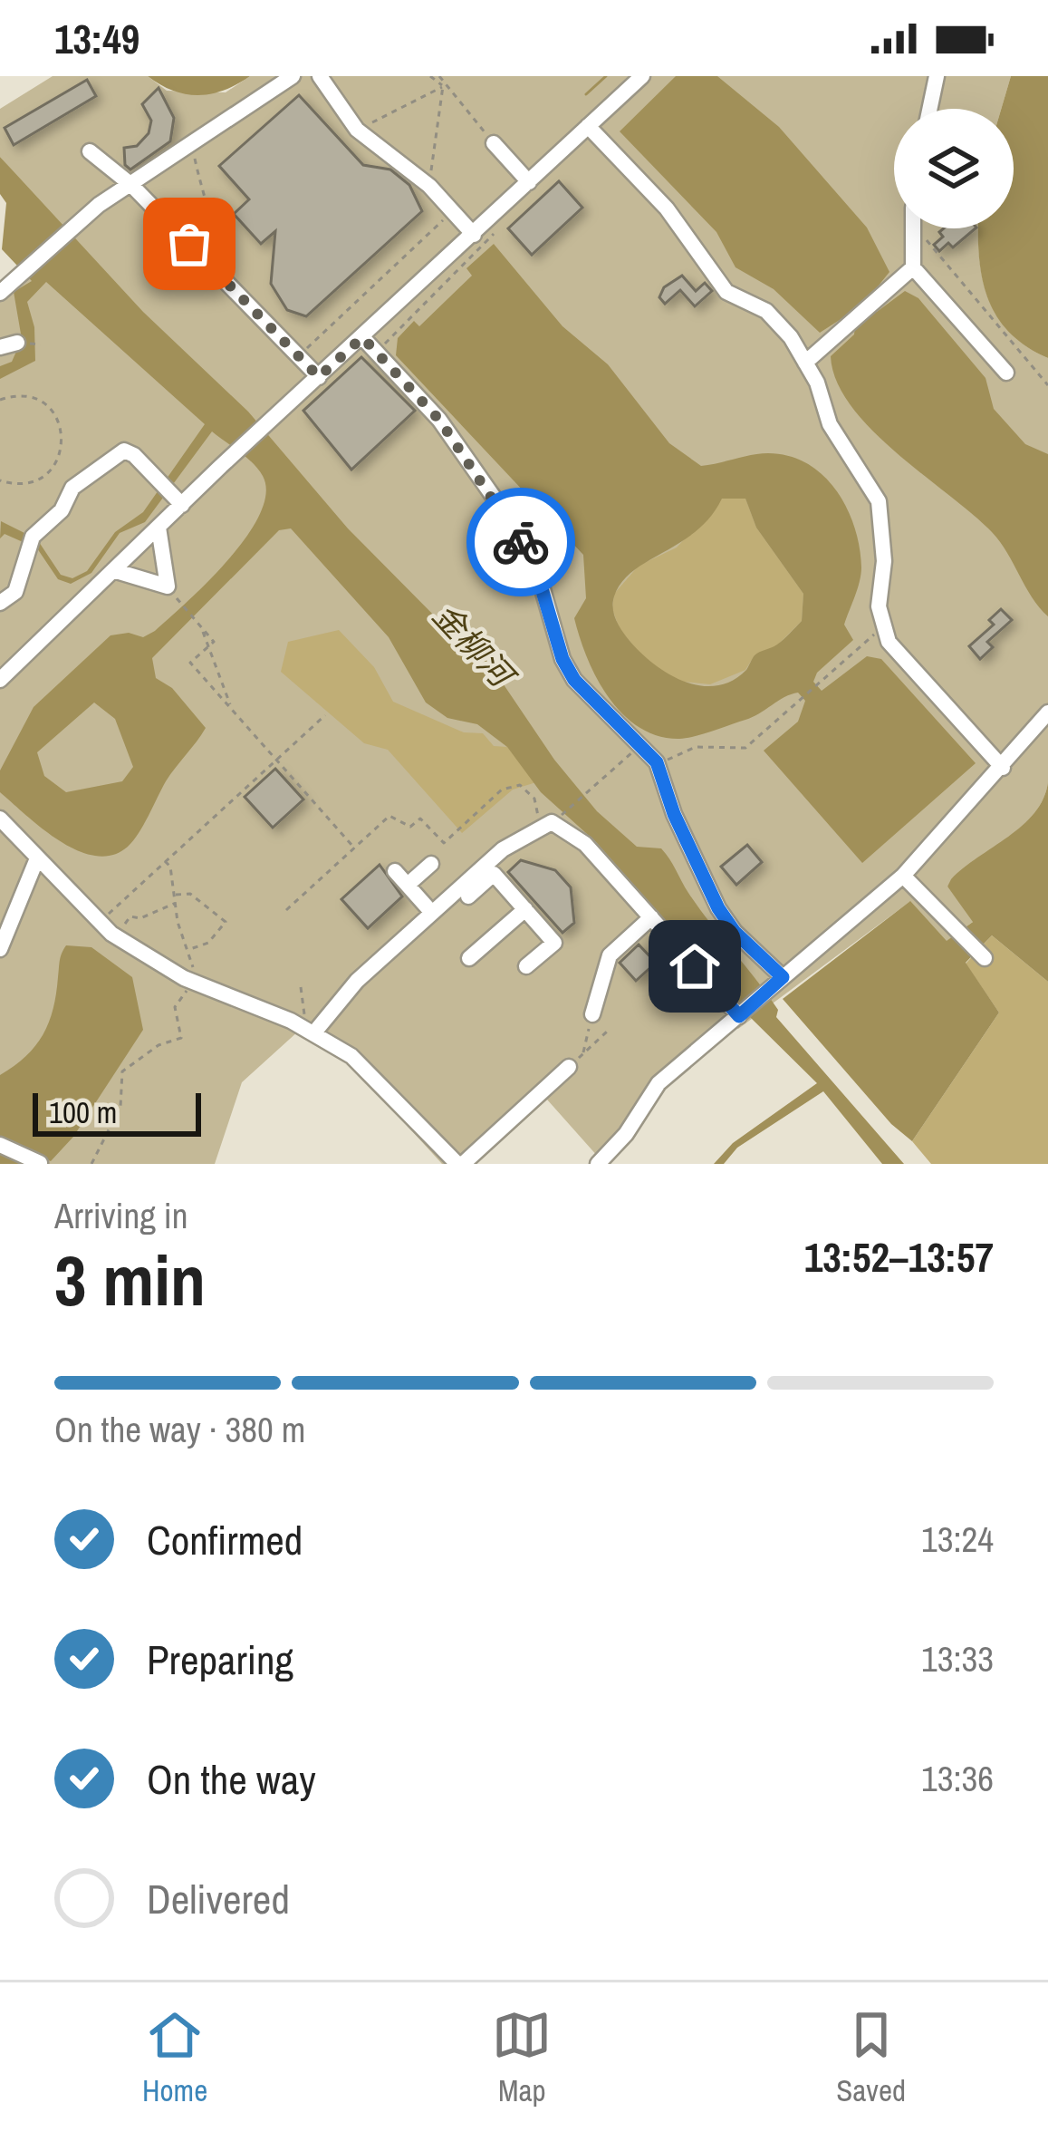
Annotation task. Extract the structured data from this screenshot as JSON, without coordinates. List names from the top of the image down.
{
  "water": ["金柳河"],
  "scale_bar": "100 m",
  "page": {
    "status": "13:49",
    "scale": "100 m",
    "heading": ["3 min", "Arriving in", "13:52–13:57"],
    "bar": "On the way · 380 m",
    "list": [
      ["Confirmed", "13:24"],
      ["Preparing", "13:33"],
      ["On the way", "13:36"],
      "Delivered"
    ],
    "tabs": ["Home", "Map", "Saved"]
  }
}
